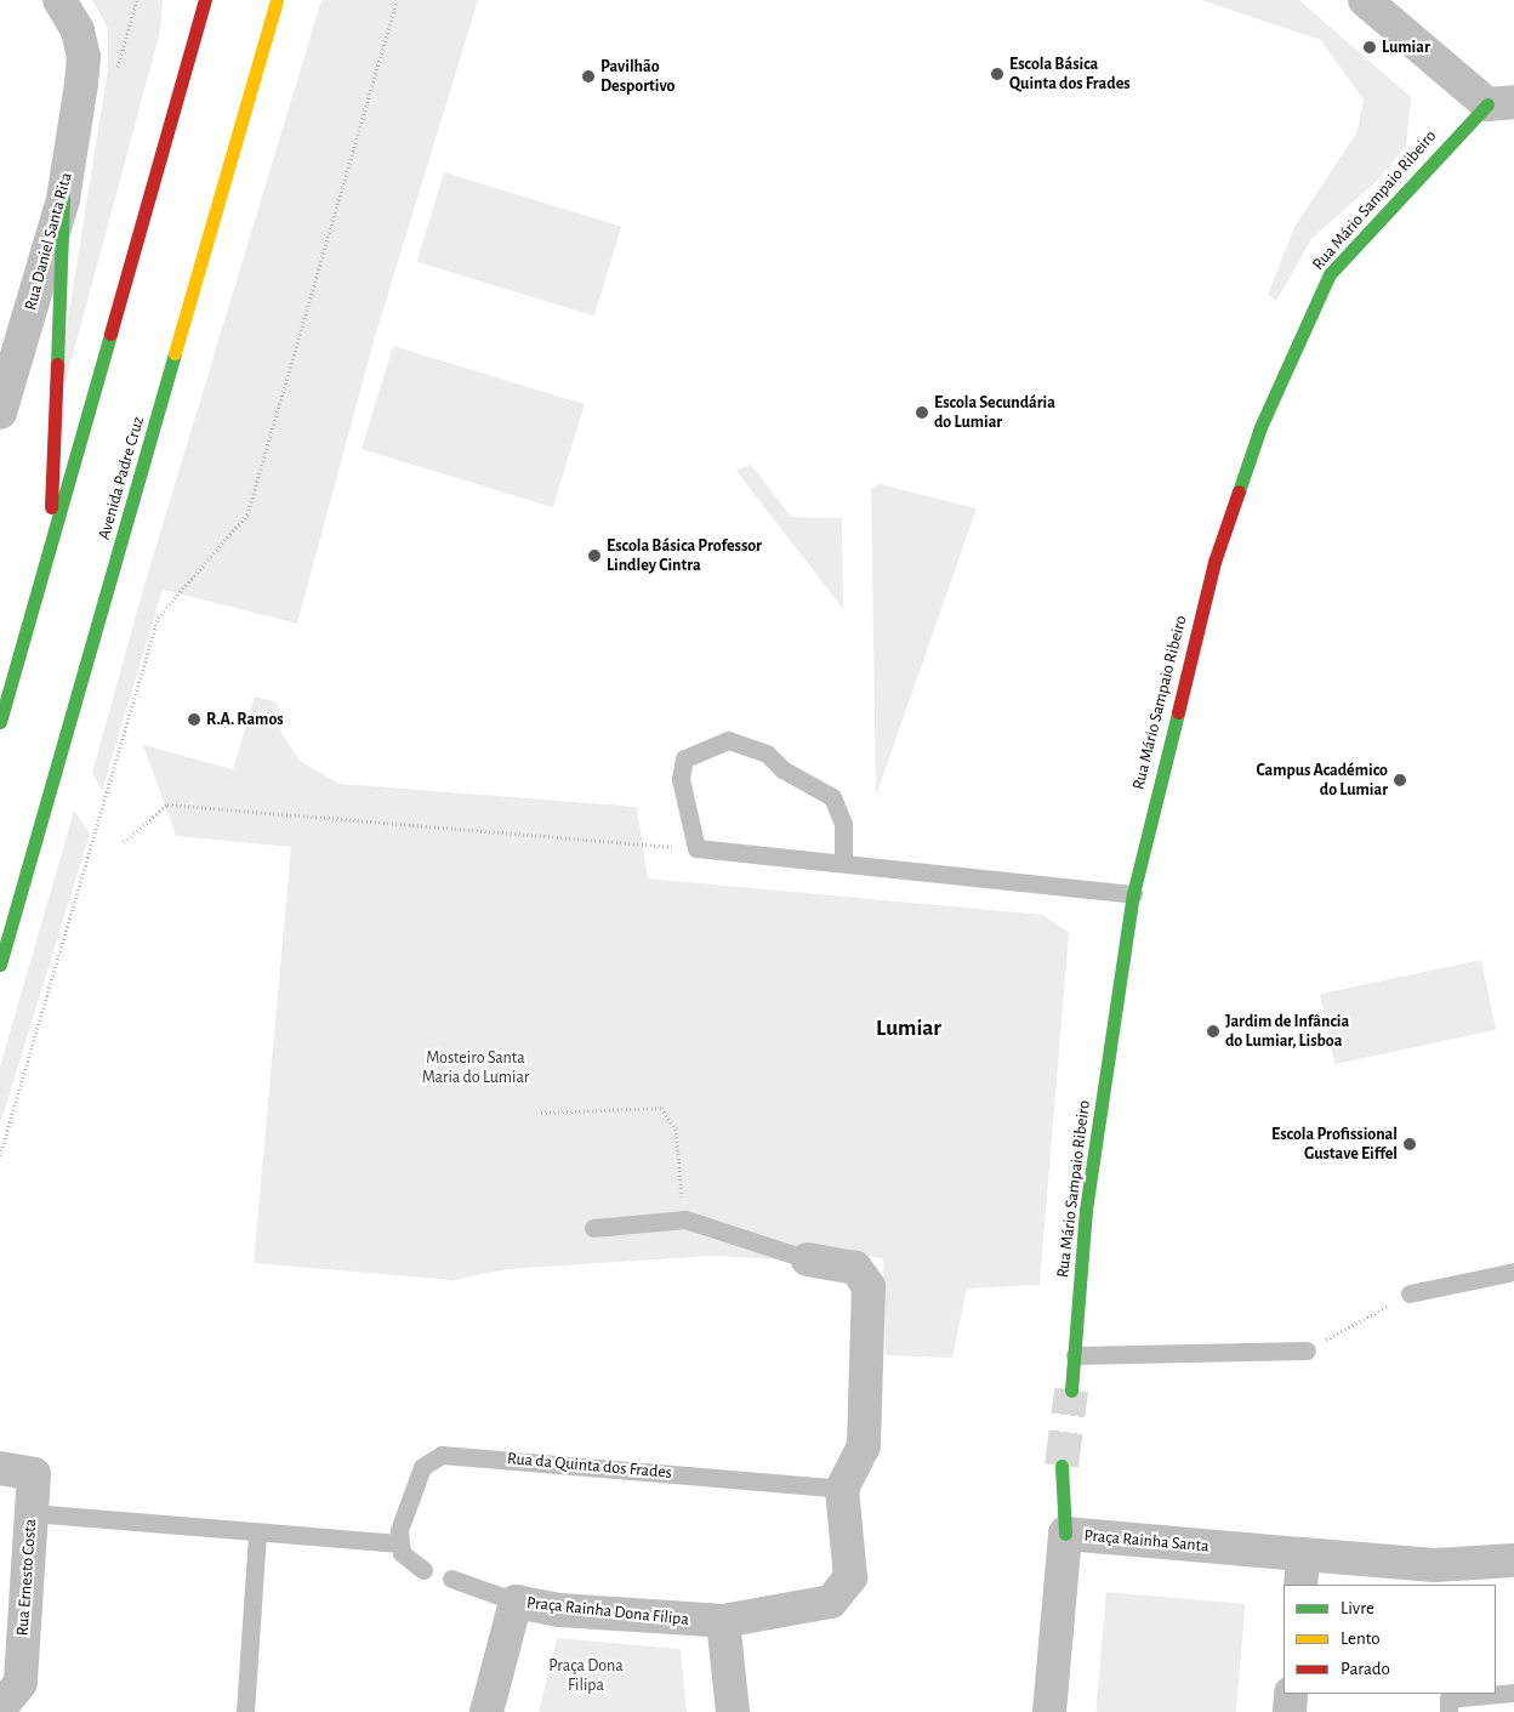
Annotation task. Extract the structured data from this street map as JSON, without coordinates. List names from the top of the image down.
{
  "streets": {
    "main road": ["Rua Mário Sampaio Ribeiro", "Avenida Padre Cruz"],
    "street": [
      "Rua Daniel Santa Rita",
      "Praça Rainha Santa",
      "Rua Ernesto Costa",
      "Praça Rainha Dona Filipa"
    ],
    "lane": ["Rua da Quinta dos Frades"]
  },
  "districts": ["Lumiar"],
  "parks": ["Mosteiro Santa Maria do Lumiar", "Praça Dona Filipa"],
  "places": [
    "Lumiar",
    "Escola Básica Quinta dos Frades",
    "Pavilhão Desportivo",
    "Escola Secundária do Lumiar",
    "Escola Básica Professor Lindley Cintra",
    "R.A. Ramos",
    "Campus Académico do Lumiar",
    "Jardim de Infância do Lumiar, Lisboa",
    "Escola Profissional Gustave Eiffel"
  ],
  "legend": ["Livre", "Lento", "Parado"]
}
